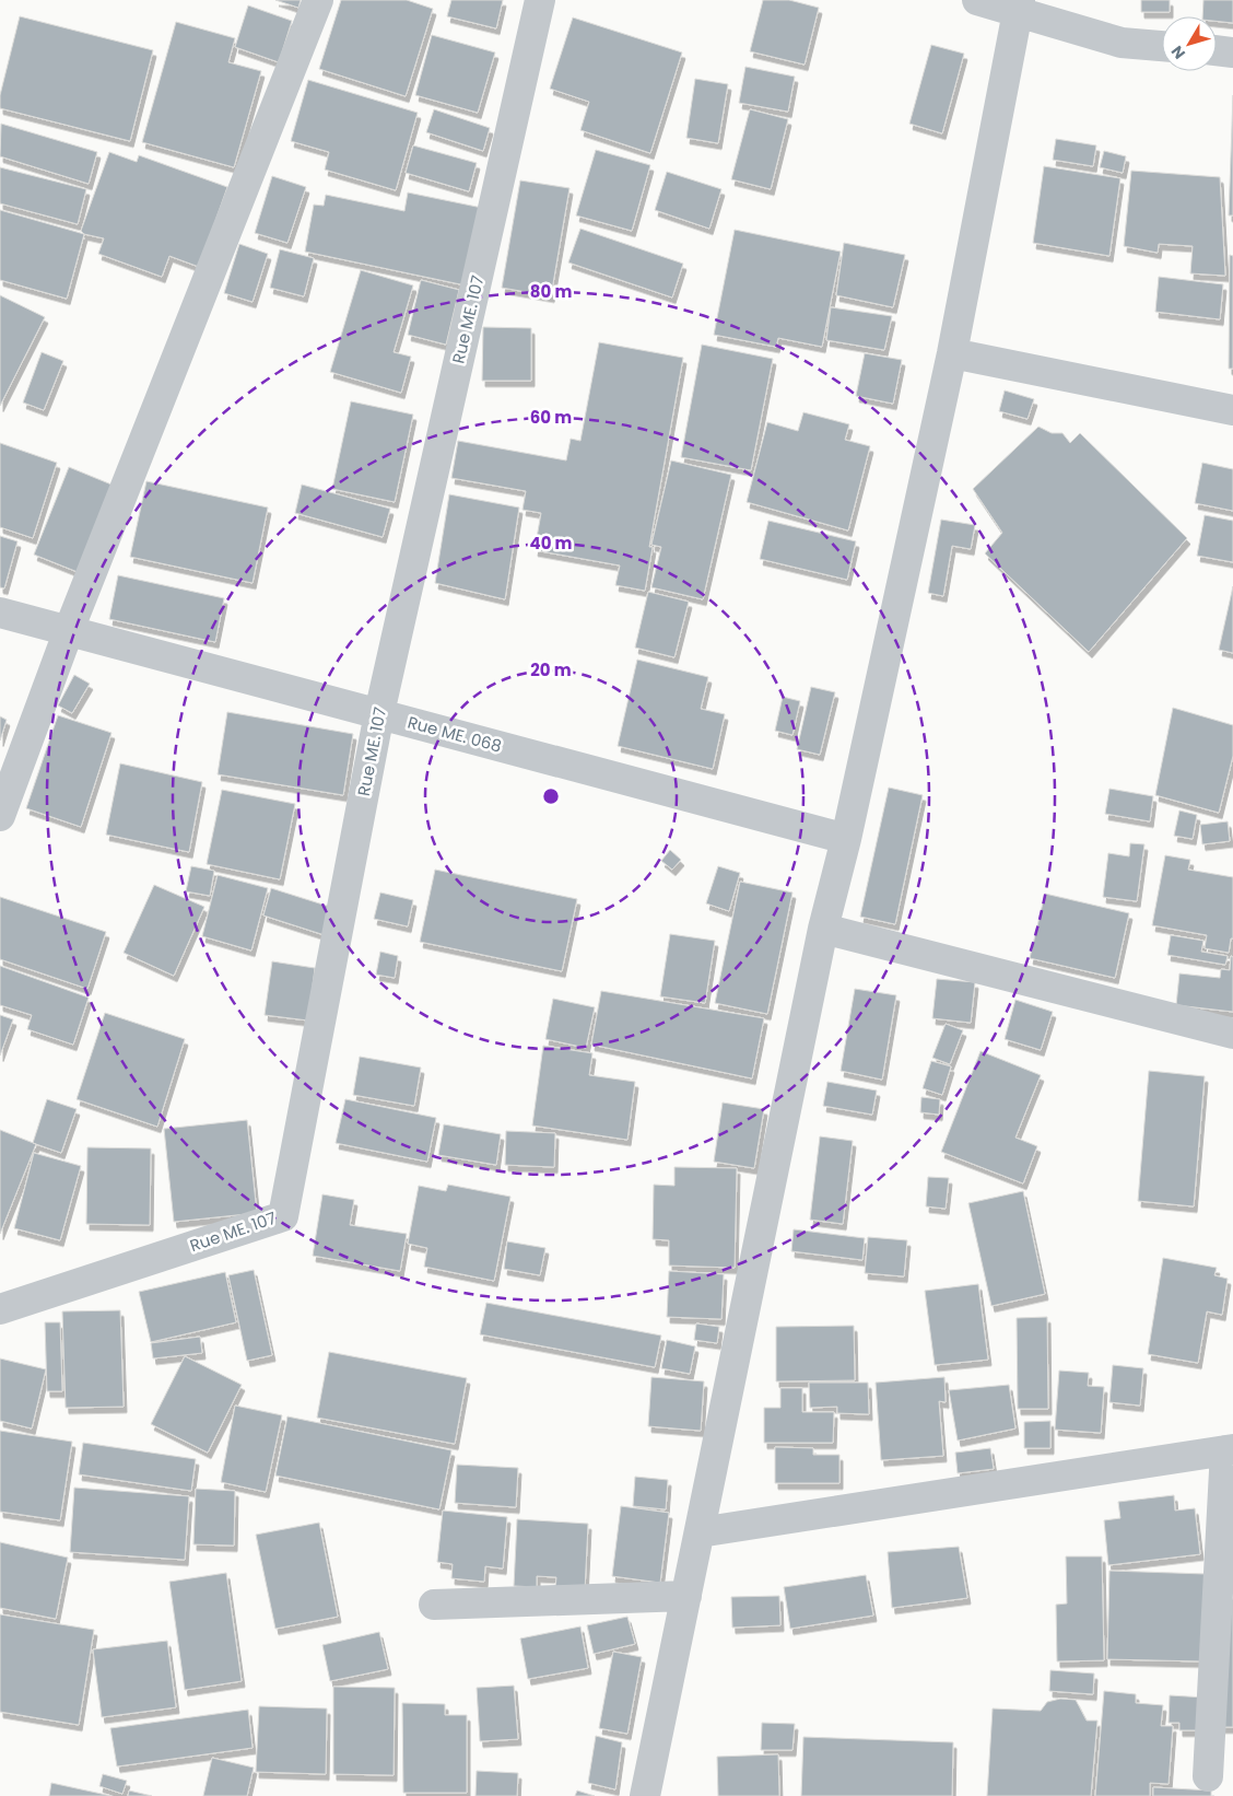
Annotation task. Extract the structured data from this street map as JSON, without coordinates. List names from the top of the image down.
{
  "streets": {
    "street": ["Rue ME. 107", "Rue ME. 068"]
  },
  "crossings": [
    ["Rue ME. 107", "Rue ME. 068"]
  ],
  "north": "bottom left",
  "rings": [
    "80 m",
    "60 m",
    "40 m",
    "20 m"
  ]
}
